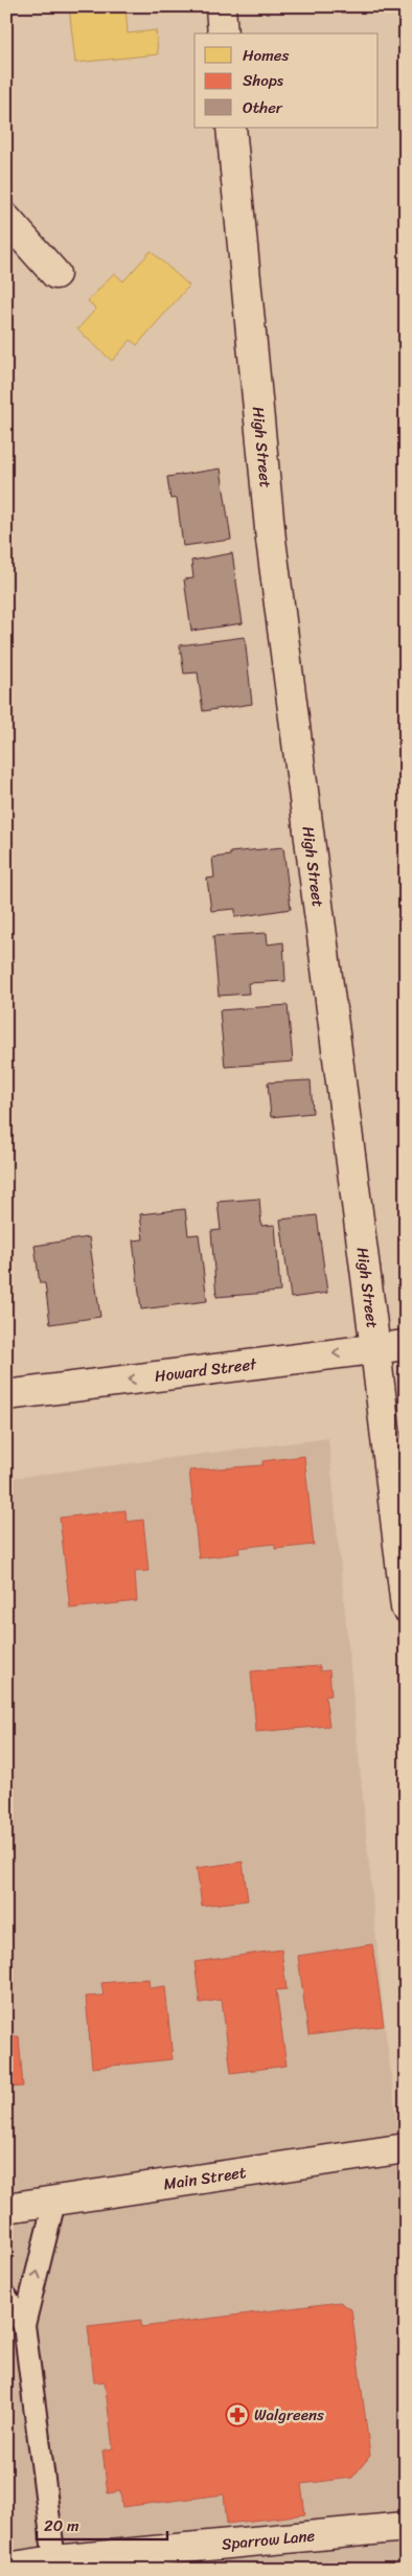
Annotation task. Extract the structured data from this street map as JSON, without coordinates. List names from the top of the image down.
{
  "streets": {
    "street": [
      "High Street",
      "Howard Street",
      "Main Street",
      "Sparrow Lane"
    ]
  },
  "crossings": [
    ["High Street", "Howard Street"]
  ],
  "one_way": ["Howard Street"],
  "places": {
    "pharmacy": ["Walgreens"]
  },
  "legend": ["Homes", "Shops", "Other"],
  "scale_bar": "20 m"
}
